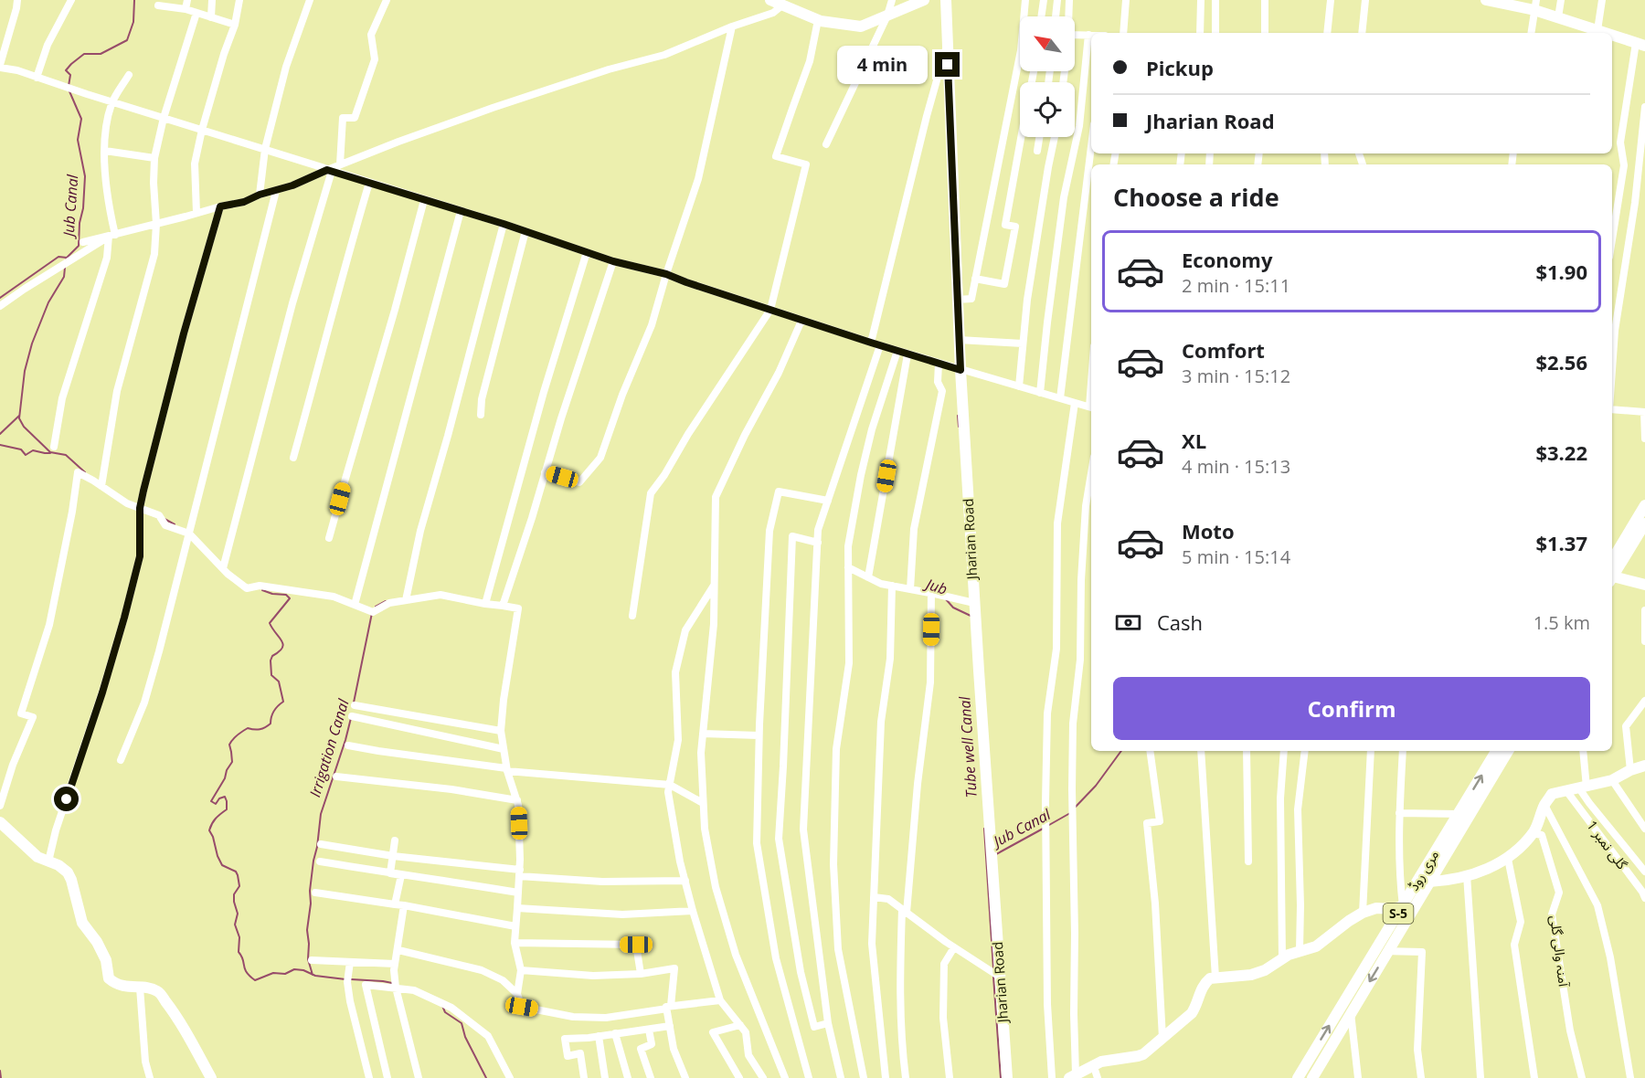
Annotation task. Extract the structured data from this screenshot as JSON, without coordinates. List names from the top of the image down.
{
  "streets": {
    "main road": ["Jharian Road", "مری روڈ", "S-5"],
    "street": ["گلی نمبر 1", "آمنہ والی گلی"]
  },
  "water": [
    "Jub Canal",
    "Jub",
    "Tube well Canal",
    "Irrigation Canal"
  ],
  "north": "top left",
  "page": {
    "banner": ["Pickup", "Jharian Road"],
    "bubble": "4 min",
    "heading": "Choose a ride",
    "list": [
      {
        "name": "Economy",
        "note": "2 min · 15:11",
        "value": "$1.90"
      },
      {
        "name": "Comfort",
        "note": "3 min · 15:12",
        "value": "$2.56"
      },
      {
        "name": "XL",
        "note": "4 min · 15:13",
        "value": "$3.22"
      },
      {
        "name": "Moto",
        "note": "5 min · 15:14",
        "value": "$1.37"
      }
    ],
    "pay": ["Cash", "1.5 km"],
    "buttons": "Confirm"
  }
}
